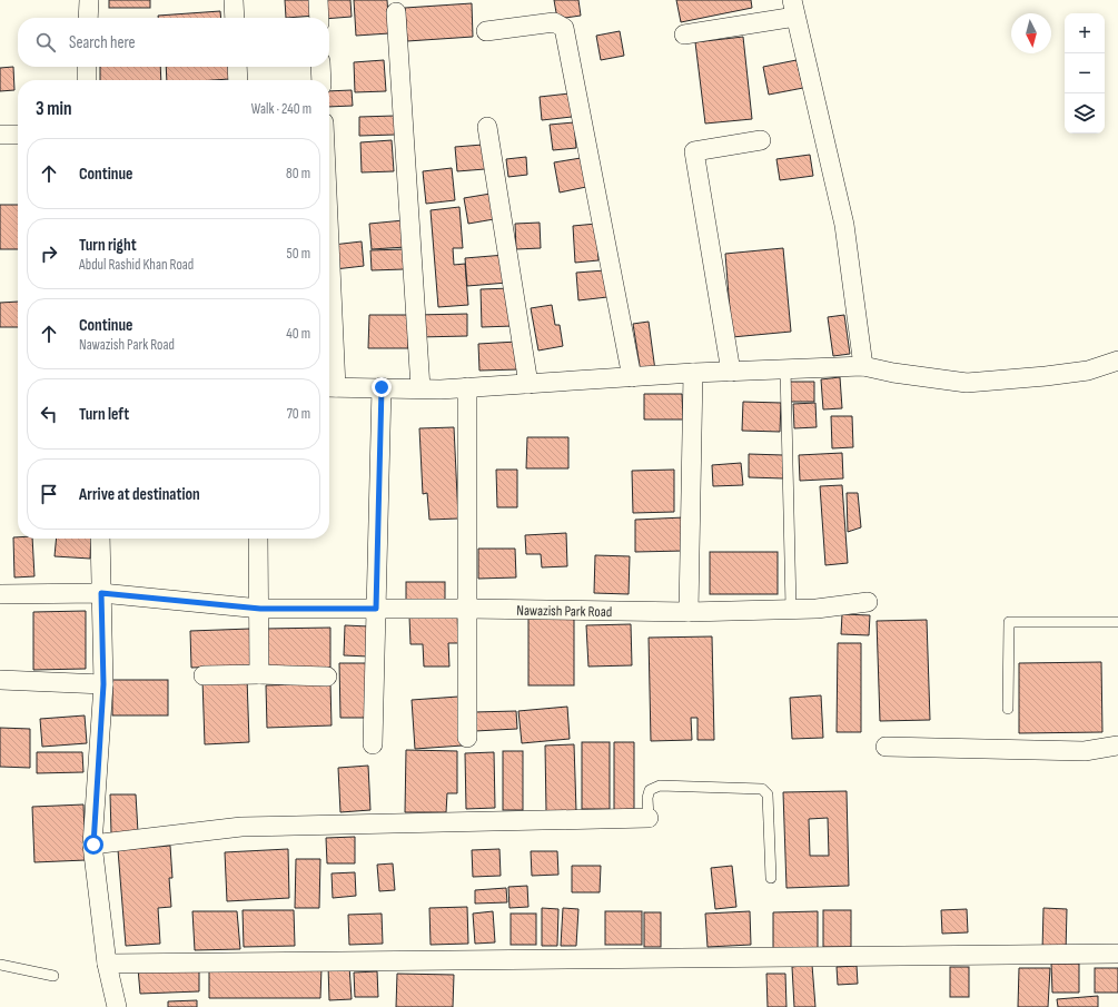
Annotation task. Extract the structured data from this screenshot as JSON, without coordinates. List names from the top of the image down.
{
  "streets": {
    "street": ["Nawazish Park Road"]
  },
  "north": "bottom",
  "page": {
    "map_buttons": ["+", "−"],
    "search": "Search here",
    "heading": ["3 min", "Walk · 240 m"],
    "list": [
      ["Continue", "80 m"],
      ["Turn right", "Abdul Rashid Khan Road", "50 m"],
      ["Continue", "Nawazish Park Road", "40 m"],
      ["Turn left", "70 m"],
      "Arrive at destination"
    ]
  }
}
